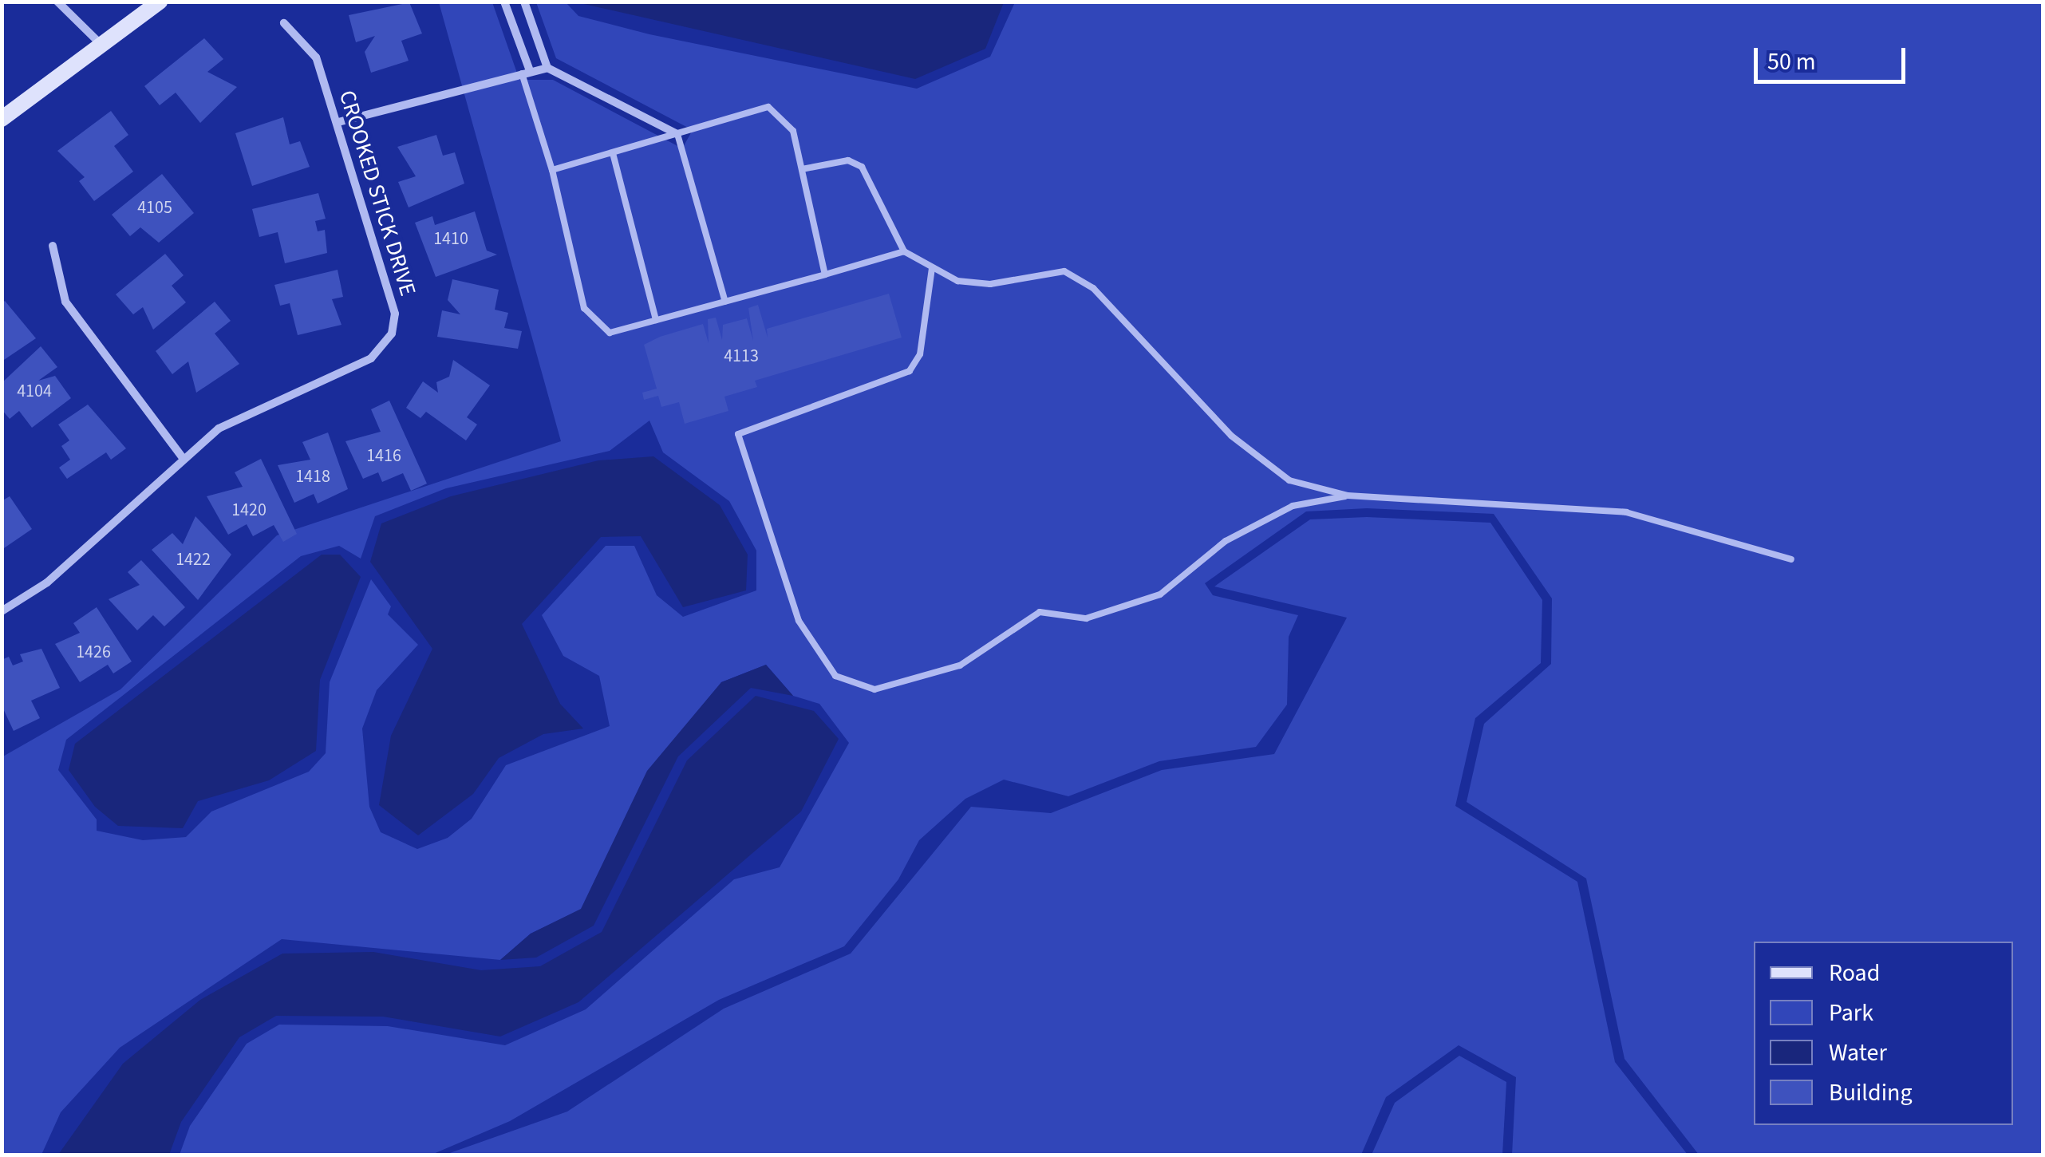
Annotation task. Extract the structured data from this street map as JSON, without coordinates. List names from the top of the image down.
{
  "streets": {
    "street": ["CROOKED STICK DRIVE"]
  },
  "house_numbers": [
    "4105",
    "1410",
    "4113",
    "4104",
    "1416",
    "1418",
    "1420",
    "1422",
    "1426"
  ],
  "legend": [
    "Road",
    "Park",
    "Water",
    "Building"
  ],
  "scale_bar": "50 m"
}
